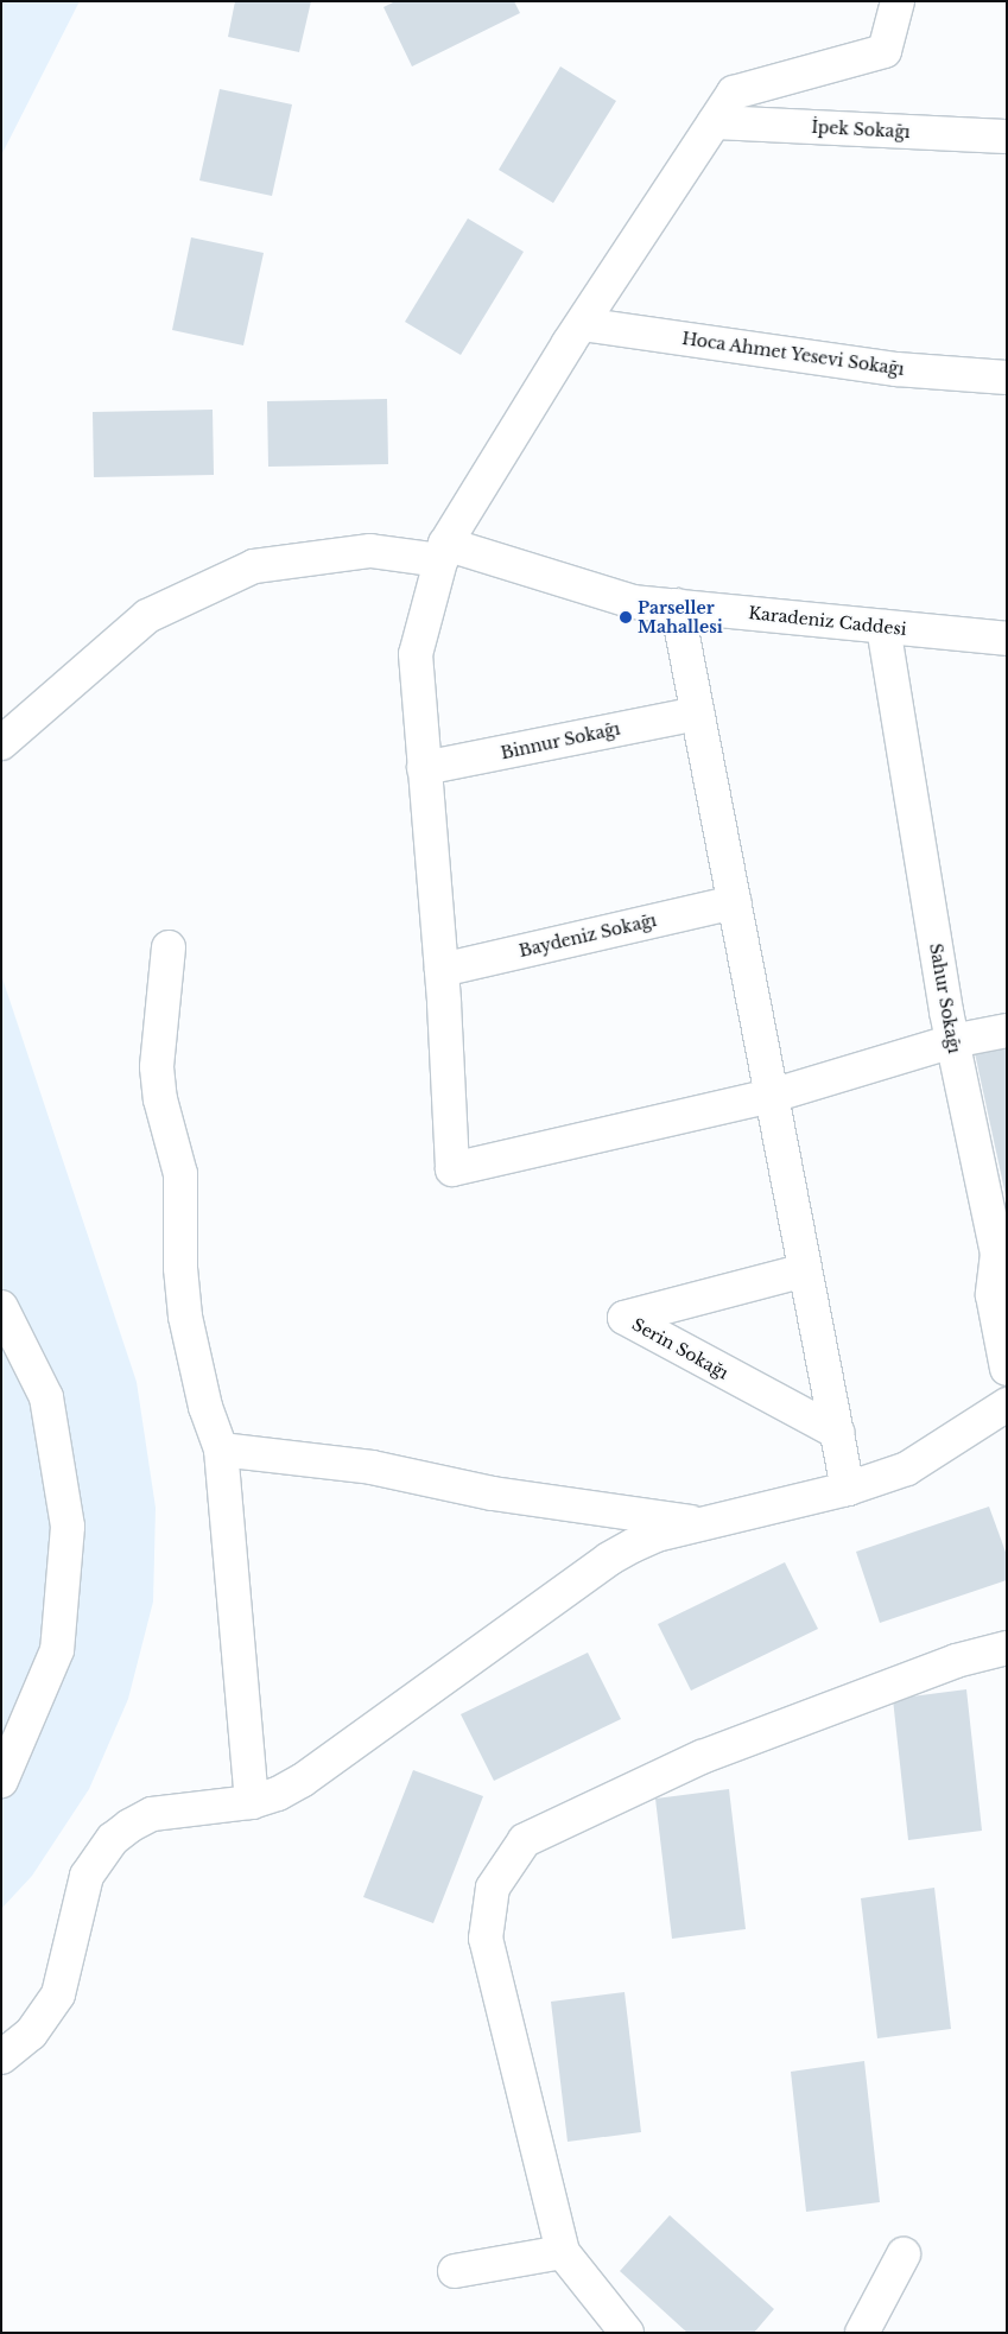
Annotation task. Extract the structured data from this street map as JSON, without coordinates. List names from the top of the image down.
{
  "streets": {
    "street": [
      "İpek Sokağı",
      "Hoca Ahmet Yesevi Sokağı",
      "Karadeniz Caddesi",
      "Binnur Sokağı",
      "Baydeniz Sokağı",
      "Sahur Sokağı",
      "Serin Sokağı"
    ]
  },
  "crossings": [
    ["Karadeniz Caddesi", "Sahur Sokağı"]
  ],
  "places": ["Parseller Mahallesi"]
}
